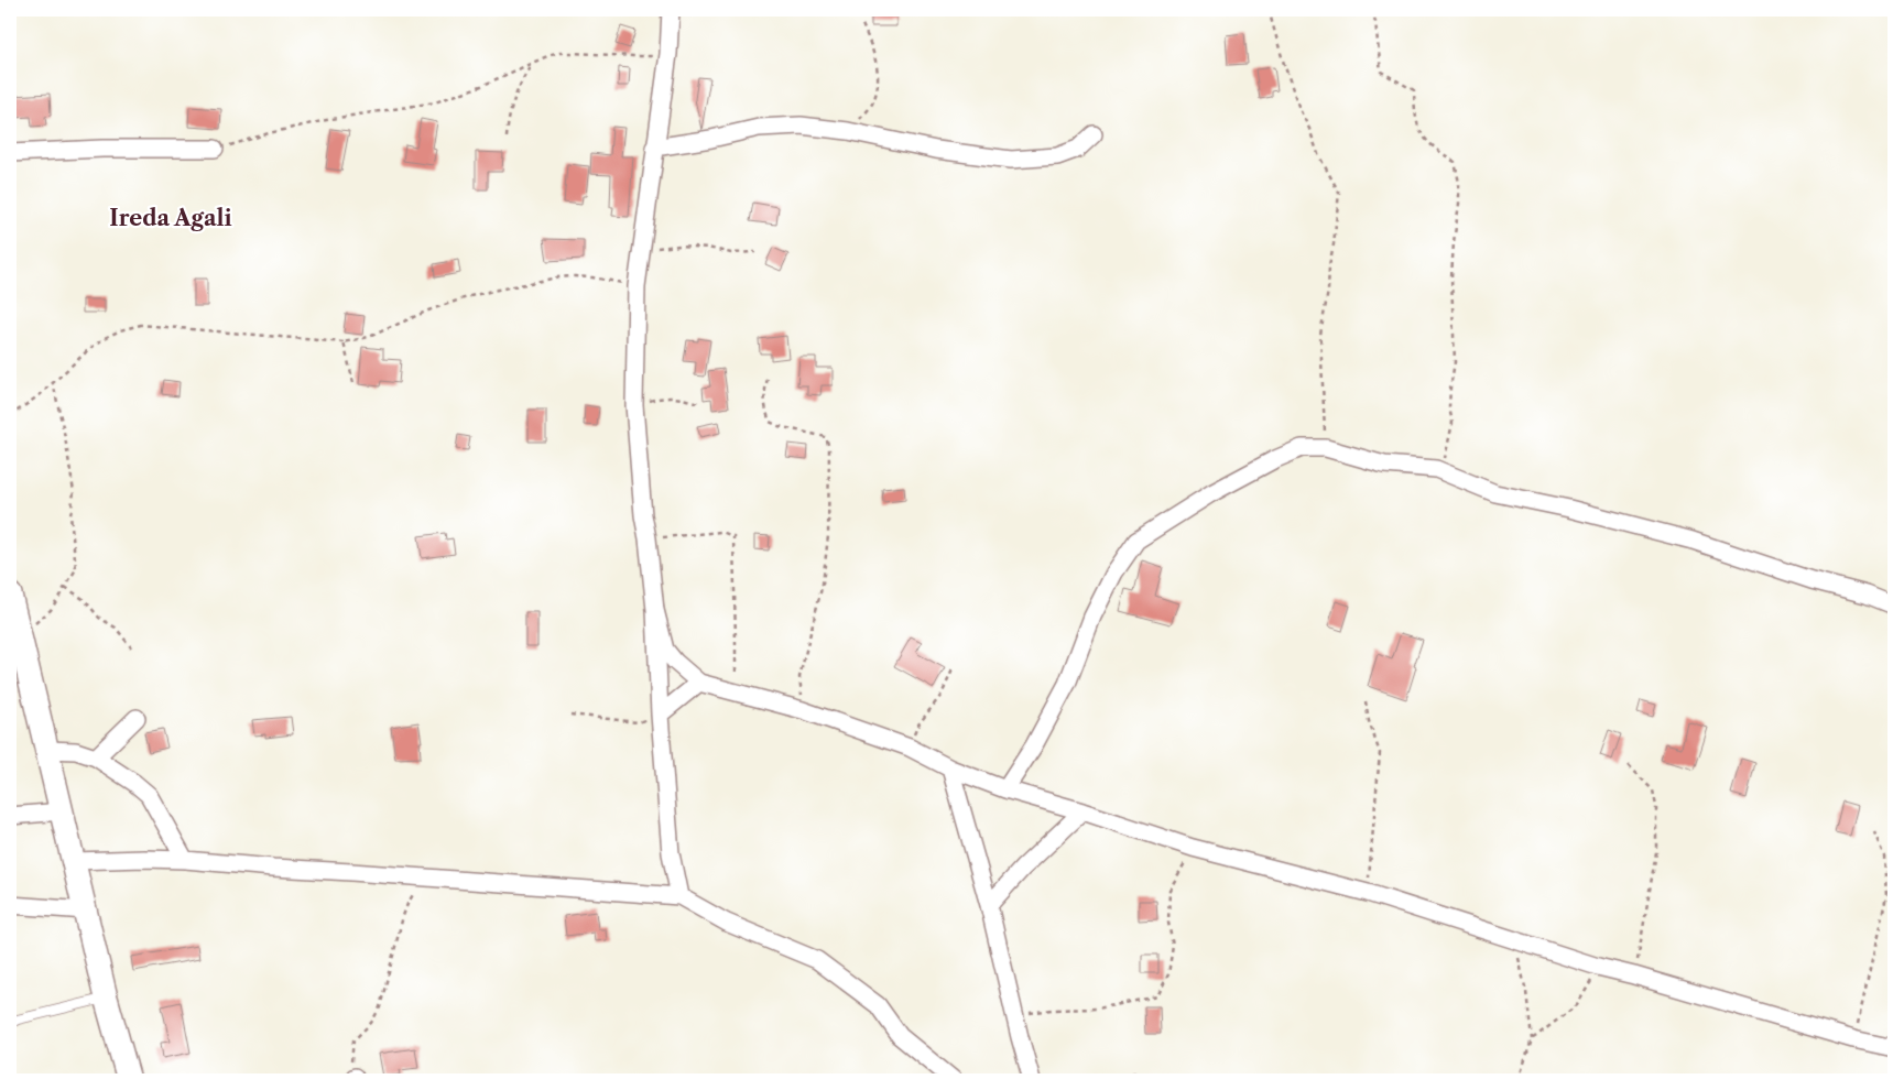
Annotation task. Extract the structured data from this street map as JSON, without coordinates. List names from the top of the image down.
{
  "districts": ["Ireda Agali"]
}
